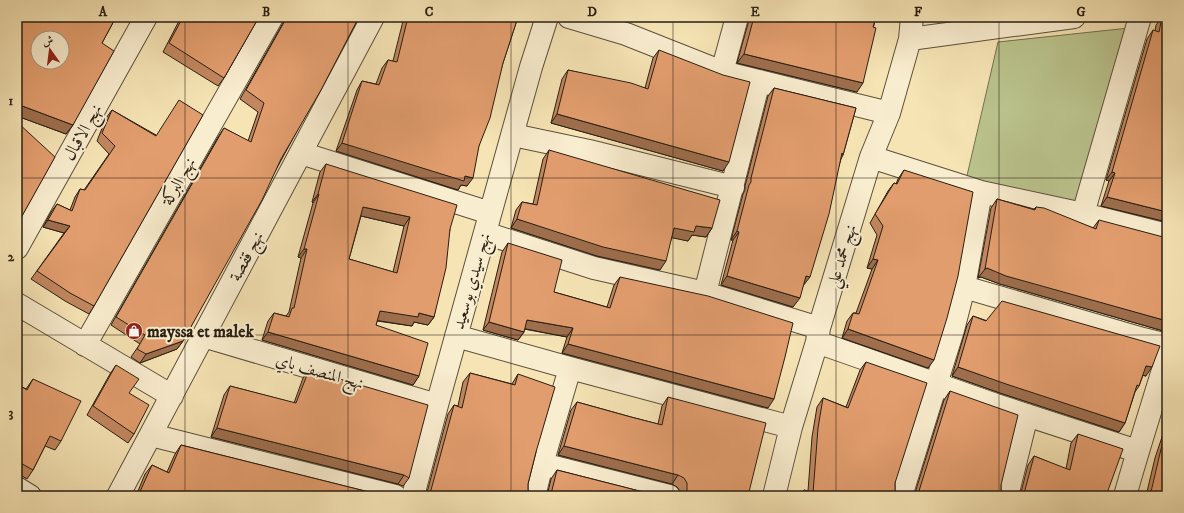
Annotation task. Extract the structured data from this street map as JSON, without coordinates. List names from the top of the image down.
{
  "streets": {
    "street": [
      "نهج الاقبال",
      "نهج البركة",
      "نهج قفصة",
      "نهج محمد علي",
      "نهج سيدي بوسعيد",
      "نهج المنصف باي"
    ]
  },
  "crossings": [
    ["نهج قفصة", "نهج المنصف باي"],
    ["نهج سيدي بوسعيد", "نهج المنصف باي"]
  ],
  "places": {
    "shop": ["mayssa et malek"]
  },
  "north": "top",
  "grid": {
    "columns": [
      "A",
      "B",
      "C",
      "D",
      "E",
      "F",
      "G"
    ],
    "rows": ["1", "2", "3"]
  }
}
